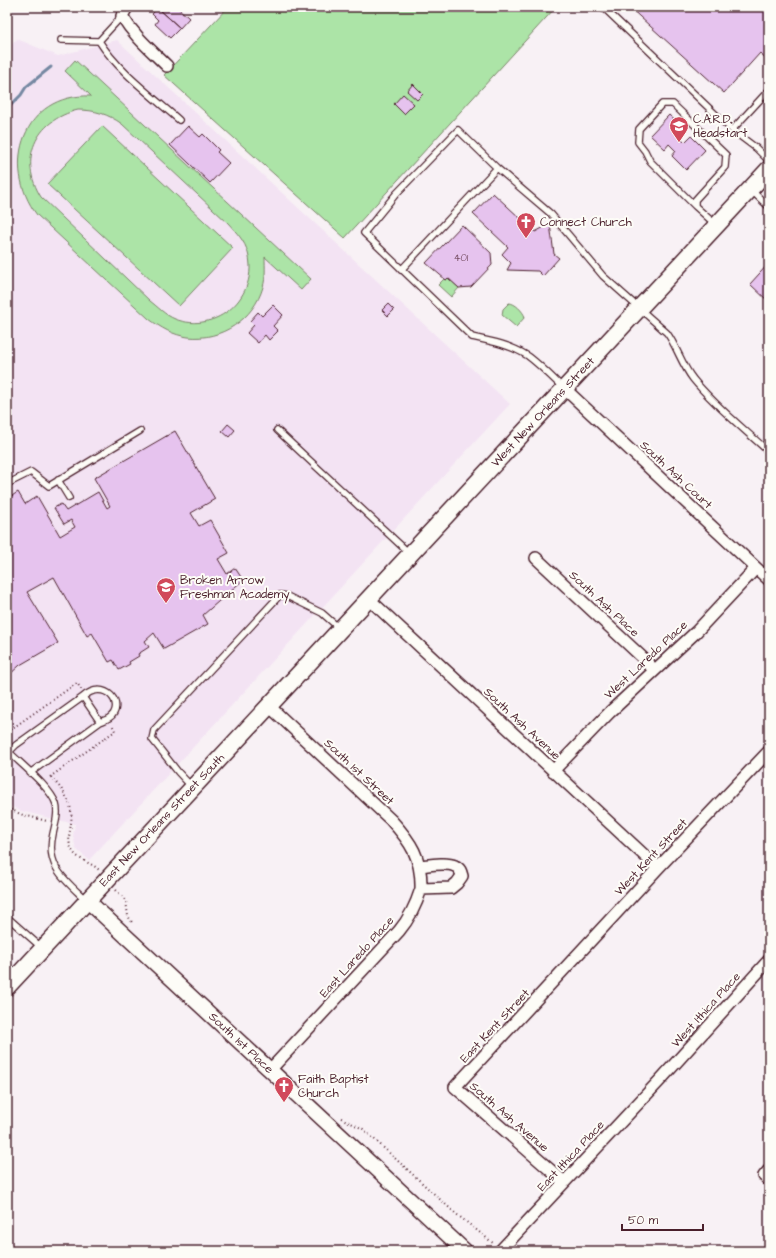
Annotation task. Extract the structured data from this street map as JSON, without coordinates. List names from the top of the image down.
{
  "streets": {
    "main road": ["West New Orleans Street", "East New Orleans Street South"],
    "street": [
      "South Ash Court",
      "South Ash Place",
      "West Laredo Place",
      "South Ash Avenue",
      "South 1st Street",
      "West Kent Street",
      "East Laredo Place",
      "West Ithica Place",
      "East Kent Street",
      "South 1st Place",
      "East Ithica Place"
    ]
  },
  "crossings": [
    ["West New Orleans Street", "South Ash Court"],
    ["West New Orleans Street", "South Ash Avenue"],
    ["West New Orleans Street", "East New Orleans Street South"],
    ["South Ash Court", "West Laredo Place"],
    ["South Ash Place", "West Laredo Place"],
    ["West Laredo Place", "South Ash Avenue"],
    ["South Ash Avenue", "West Kent Street"],
    ["South Ash Avenue", "East Kent Street"],
    ["South Ash Avenue", "East Ithica Place"],
    ["South 1st Street", "East New Orleans Street South"],
    ["South 1st Street", "East Laredo Place"],
    ["East New Orleans Street South", "South 1st Place"],
    ["West Kent Street", "East Kent Street"],
    ["East Laredo Place", "South 1st Place"],
    ["West Ithica Place", "East Ithica Place"]
  ],
  "places": {
    "school or university": ["C.A.R.D. Headstart", "Broken Arrow Freshman Academy"],
    "church": ["Connect Church", "Faith Baptist Church"]
  },
  "house_numbers": ["401"],
  "scale_bar": "50 m"
}
